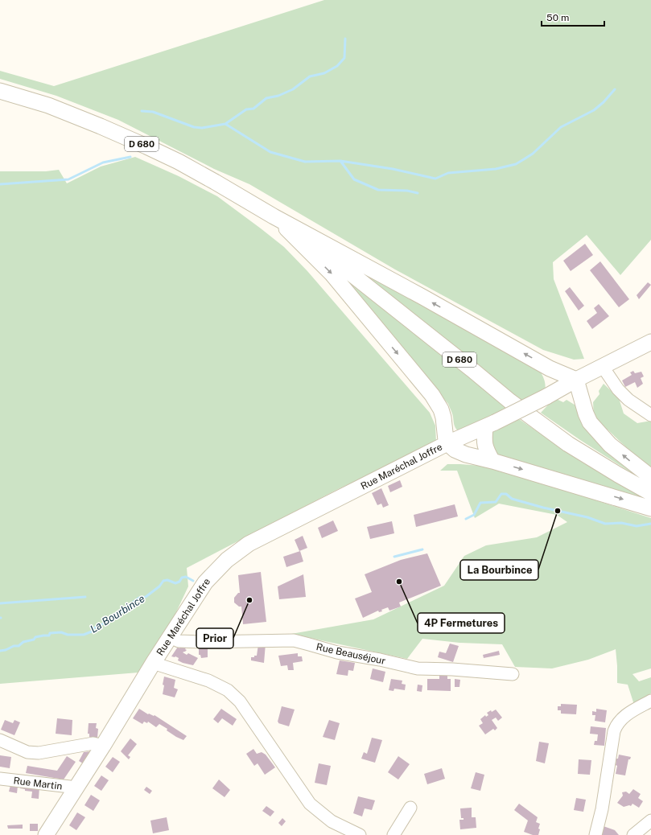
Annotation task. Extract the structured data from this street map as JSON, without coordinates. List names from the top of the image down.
{
  "streets": {
    "main road": ["D 680", "Rue Maréchal Joffre"],
    "street": ["Rue Beauséjour", "Rue Martin"]
  },
  "crossings": [
    ["Rue Maréchal Joffre", "Rue Beauséjour"],
    ["Rue Maréchal Joffre", "Rue Martin"]
  ],
  "water": ["La Bourbince"],
  "places": ["La Bourbince", "4P Fermetures", "Prior"],
  "scale_bar": "50 m"
}
